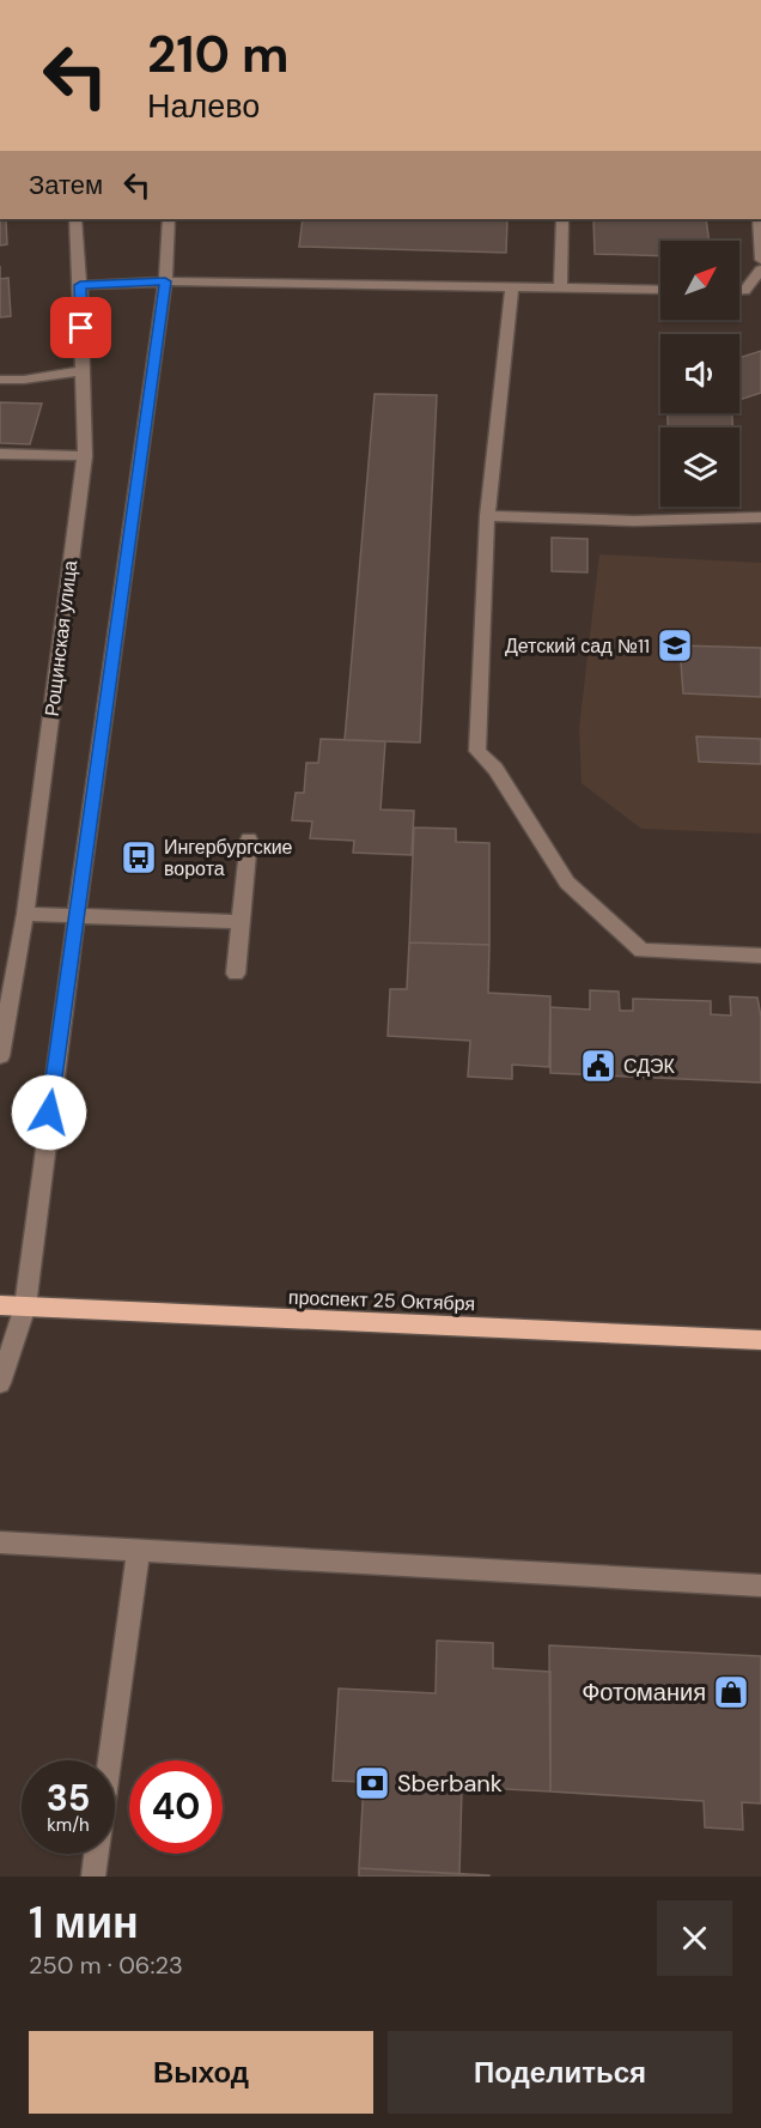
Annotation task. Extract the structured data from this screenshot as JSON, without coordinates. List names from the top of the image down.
{
  "streets": {
    "main road": ["проспект 25 Октября"],
    "street": ["Рощинская улица"]
  },
  "places": {
    "school or university": ["Детский сад №11"],
    "bus stop": ["Ингербургские ворота"],
    "public building": ["СДЭК"],
    "shop": ["Фотомания"],
    "bank": ["Sberbank"]
  },
  "north": "top right",
  "page": {
    "turn": ["210 m", "Налево"],
    "then": "Затем",
    "speed": "35 km/h",
    "limit": "40",
    "heading": ["1 мин", "250 m · 06:23"],
    "buttons": ["Выход", "Поделиться"]
  }
}
